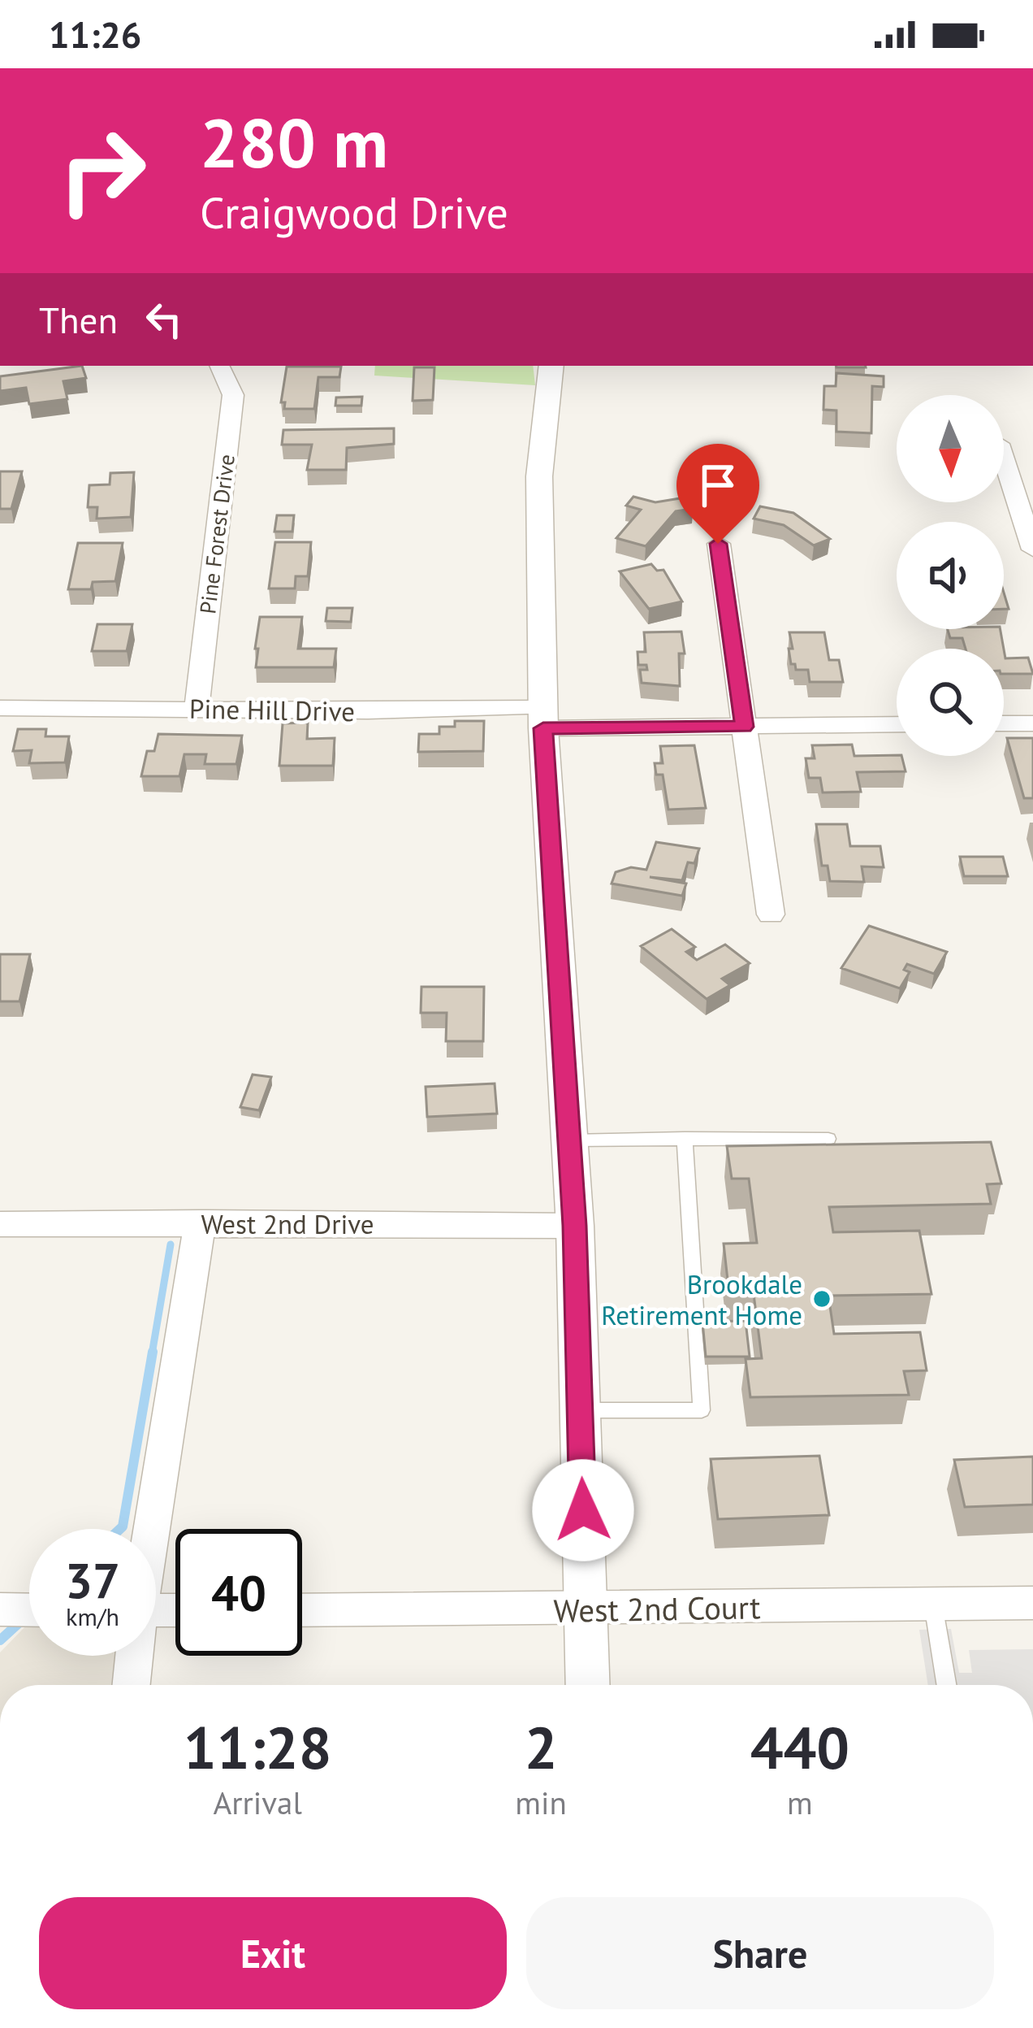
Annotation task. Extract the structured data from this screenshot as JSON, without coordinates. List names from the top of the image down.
{
  "streets": {
    "street": [
      "Pine Forest Drive",
      "Pine Hill Drive",
      "West 2nd Drive",
      "West 2nd Court"
    ]
  },
  "crossings": [
    ["Pine Forest Drive", "Pine Hill Drive"]
  ],
  "places": ["Brookdale Retirement Home"],
  "north": "bottom",
  "page": {
    "status": "11:26",
    "turn": ["280 m", "Craigwood Drive"],
    "then": "Then",
    "speed": "37 km/h",
    "limit": "40",
    "eta": [
      "11:28",
      "Arrival",
      "2",
      "min",
      "440",
      "m"
    ],
    "buttons": ["Exit", "Share"]
  }
}
